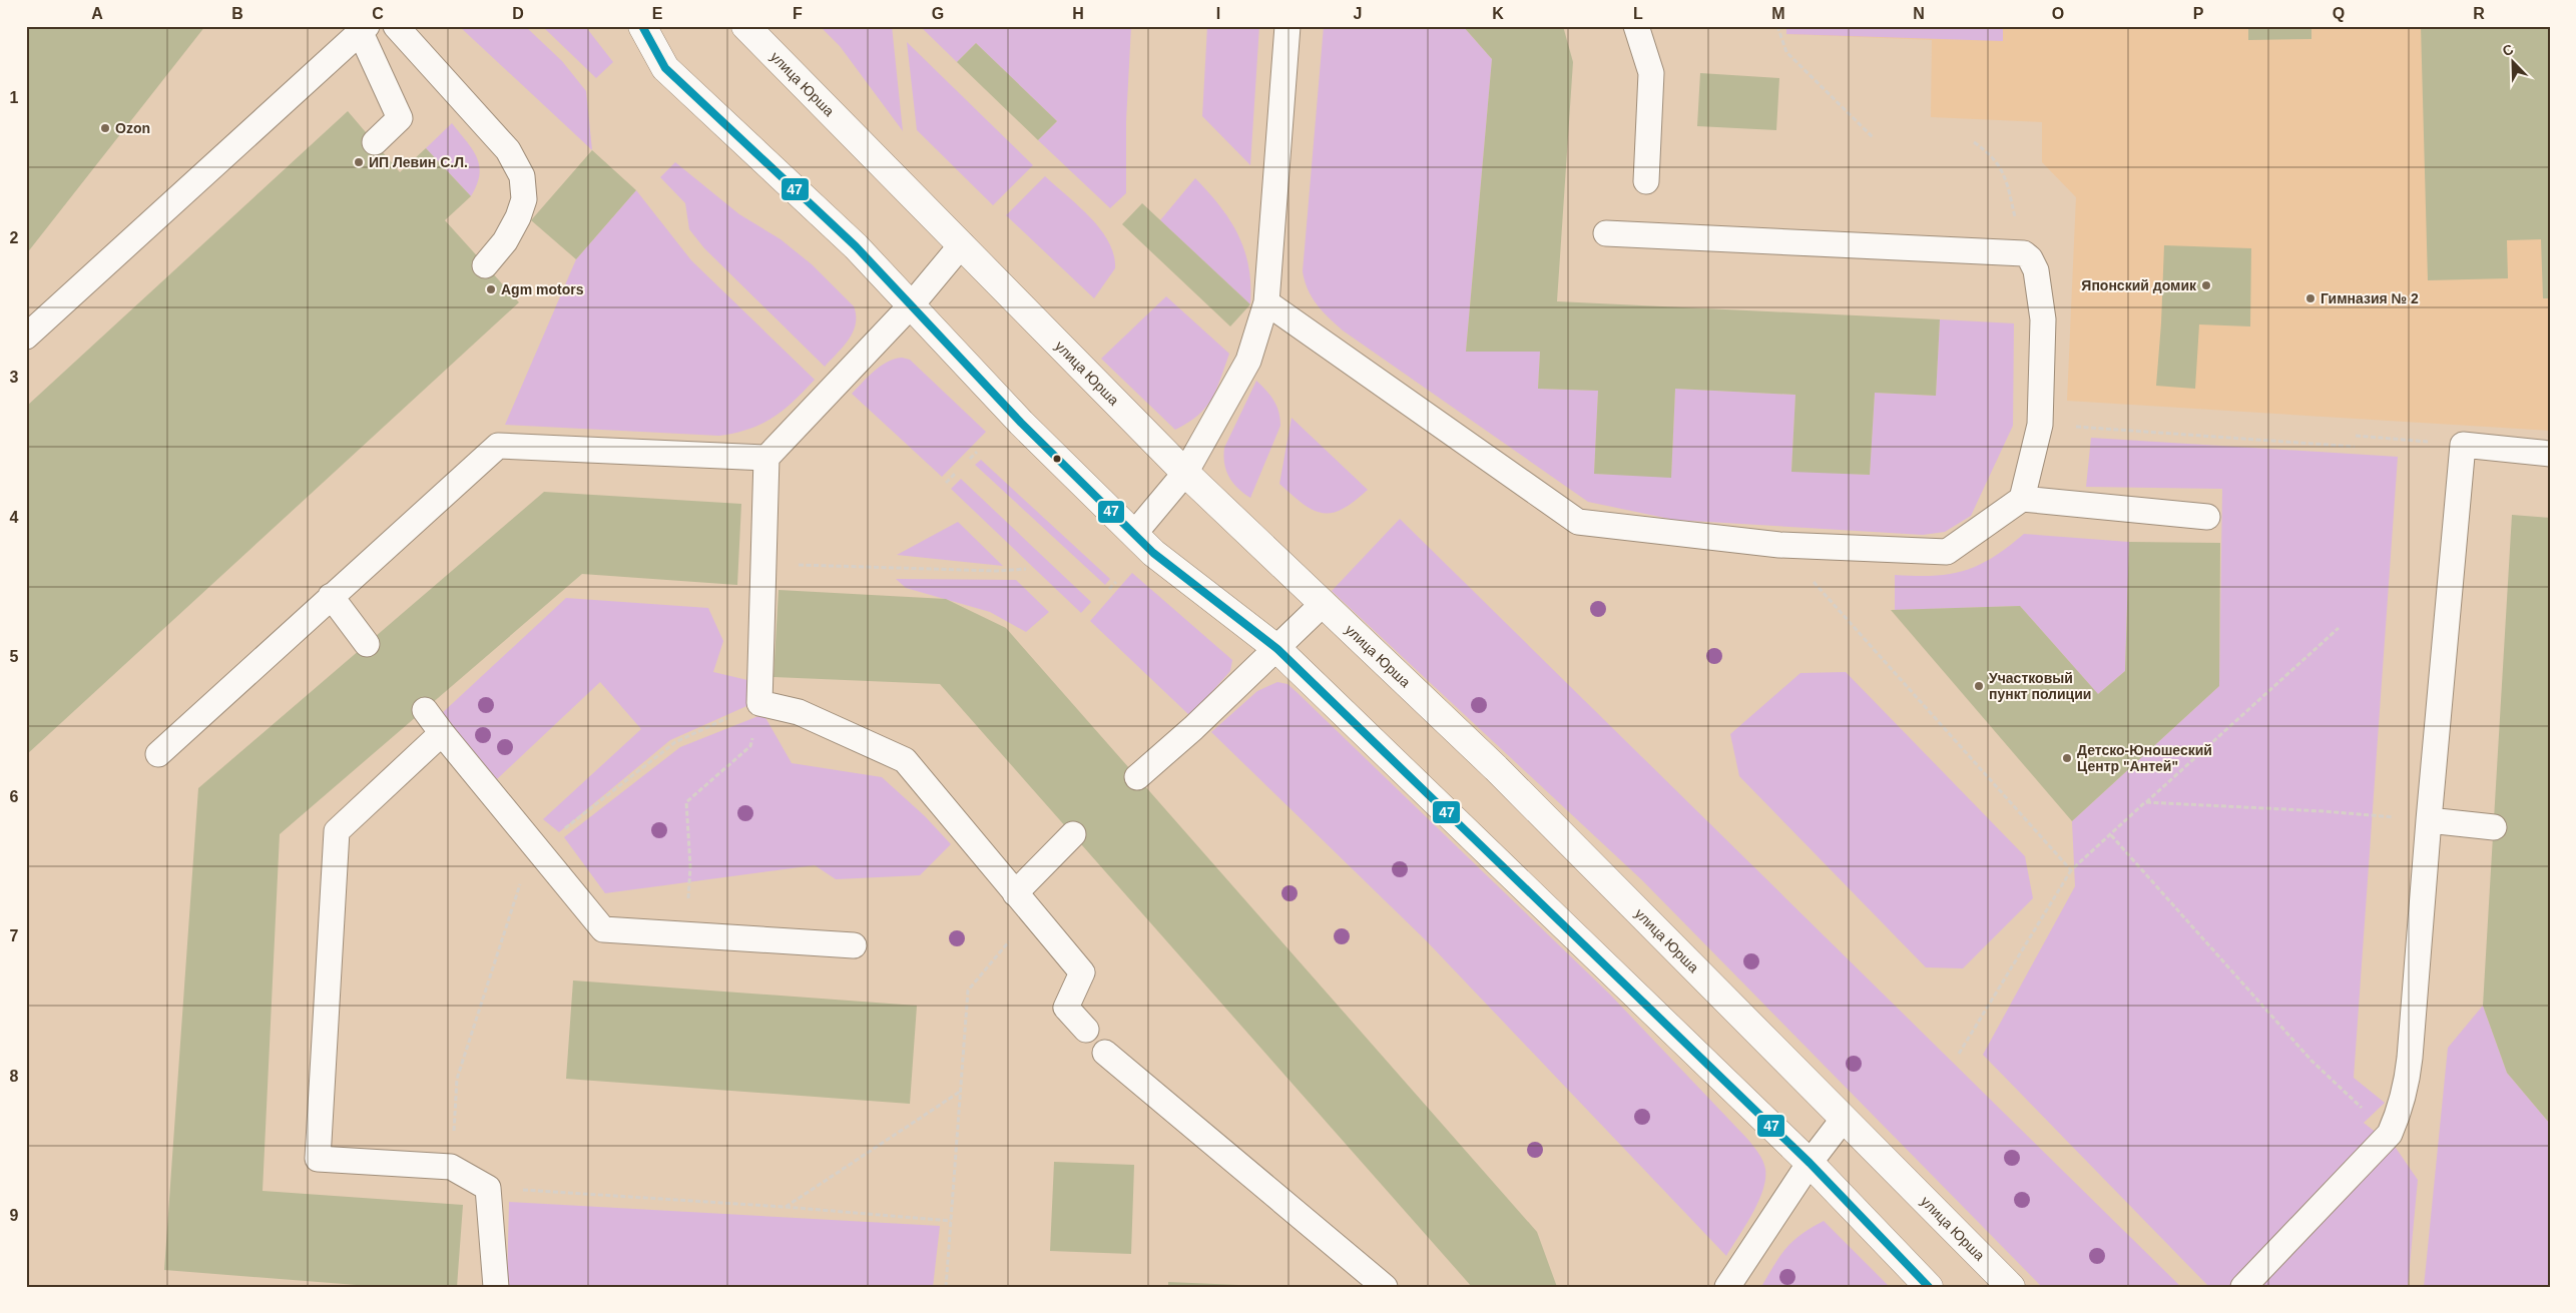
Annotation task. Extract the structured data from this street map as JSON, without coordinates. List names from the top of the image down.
{
  "streets": {
    "street": ["улица Юрша"]
  },
  "places": [
    "Ozon",
    "ИП Левин С.Л.",
    "Японский домик",
    "Agm motors",
    "Гимназия № 2",
    "Участковый пункт полиции",
    "Детско-Юношеский Центр \"Антей\""
  ],
  "lines": ["transit line 47"],
  "north": "top left",
  "grid": {
    "columns": [
      "A",
      "B",
      "C",
      "D",
      "E",
      "F",
      "G",
      "H",
      "I",
      "J",
      "K",
      "L",
      "M",
      "N",
      "O",
      "P",
      "Q",
      "R"
    ],
    "rows": [
      "1",
      "2",
      "3",
      "4",
      "5",
      "6",
      "7",
      "8",
      "9"
    ]
  }
}
